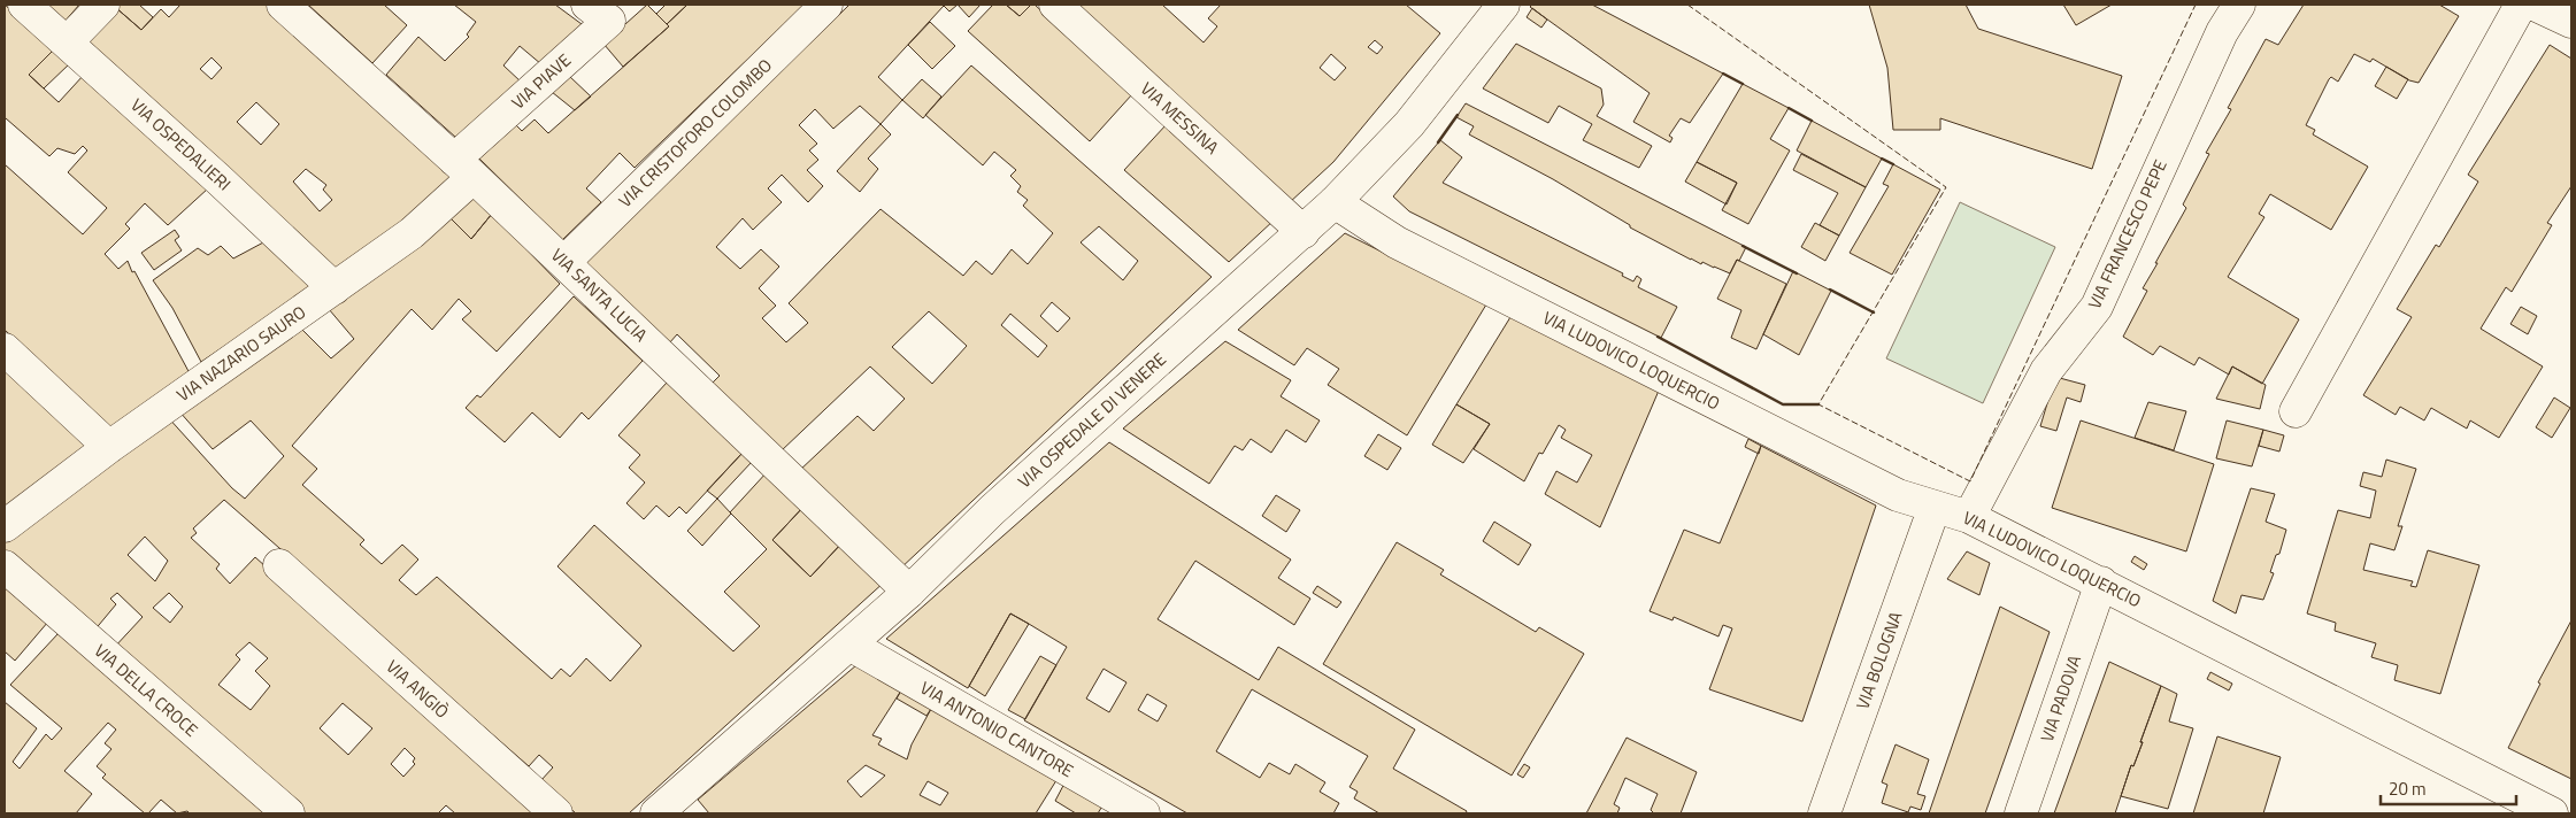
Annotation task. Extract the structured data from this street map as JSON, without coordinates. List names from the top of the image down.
{
  "streets": {
    "street": [
      "VIA PIAVE",
      "VIA MESSINA",
      "VIA CRISTOFORO COLOMBO",
      "VIA OSPEDALIERI",
      "VIA FRANCESCO PEPE",
      "VIA SANTA LUCIA",
      "VIA NAZARIO SAURO",
      "VIA LUDOVICO LOQUERCIO",
      "VIA OSPEDALE DI VENERE",
      "VIA BOLOGNA",
      "VIA ANGIÒ",
      "VIA DELLA CROCE",
      "VIA PADOVA",
      "VIA ANTONIO CANTORE"
    ]
  },
  "crossings": [
    ["VIA PIAVE", "VIA SANTA LUCIA"],
    ["VIA PIAVE", "VIA NAZARIO SAURO"],
    ["VIA MESSINA", "VIA OSPEDALE DI VENERE"],
    ["VIA CRISTOFORO COLOMBO", "VIA SANTA LUCIA"],
    ["VIA OSPEDALIERI", "VIA NAZARIO SAURO"],
    ["VIA FRANCESCO PEPE", "VIA LUDOVICO LOQUERCIO"],
    ["VIA SANTA LUCIA", "VIA NAZARIO SAURO"],
    ["VIA SANTA LUCIA", "VIA OSPEDALE DI VENERE"],
    ["VIA LUDOVICO LOQUERCIO", "VIA OSPEDALE DI VENERE"],
    ["VIA LUDOVICO LOQUERCIO", "VIA BOLOGNA"],
    ["VIA LUDOVICO LOQUERCIO", "VIA PADOVA"],
    ["VIA OSPEDALE DI VENERE", "VIA ANTONIO CANTORE"]
  ],
  "scale_bar": "20 m"
}
